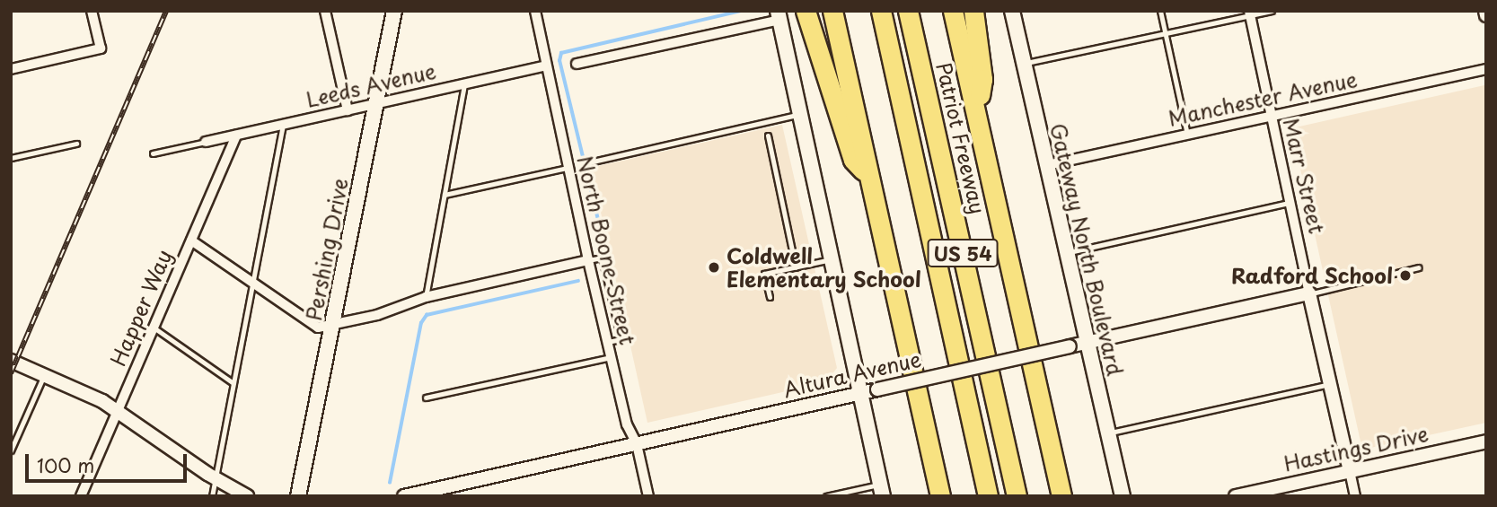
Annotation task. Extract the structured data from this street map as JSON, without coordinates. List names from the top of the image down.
{
  "streets": {
    "highway": ["Patriot Freeway", "US 54"],
    "main road": ["Pershing Drive", "Gateway North Boulevard"],
    "street": [
      "Leeds Avenue",
      "Manchester Avenue",
      "Marr Street",
      "North Boone Street",
      "Happer Way",
      "Altura Avenue",
      "Hastings Drive"
    ]
  },
  "crossings": [
    ["Leeds Avenue", "Pershing Drive"],
    ["Leeds Avenue", "North Boone Street"],
    ["Leeds Avenue", "Happer Way"],
    ["Manchester Avenue", "Marr Street"],
    ["Manchester Avenue", "Gateway North Boulevard"],
    ["Marr Street", "Altura Avenue"],
    ["Marr Street", "Hastings Drive"],
    ["Gateway North Boulevard", "Altura Avenue"],
    ["North Boone Street", "Altura Avenue"]
  ],
  "places": ["Coldwell Elementary School", "Radford School"],
  "scale_bar": "100 m"
}
